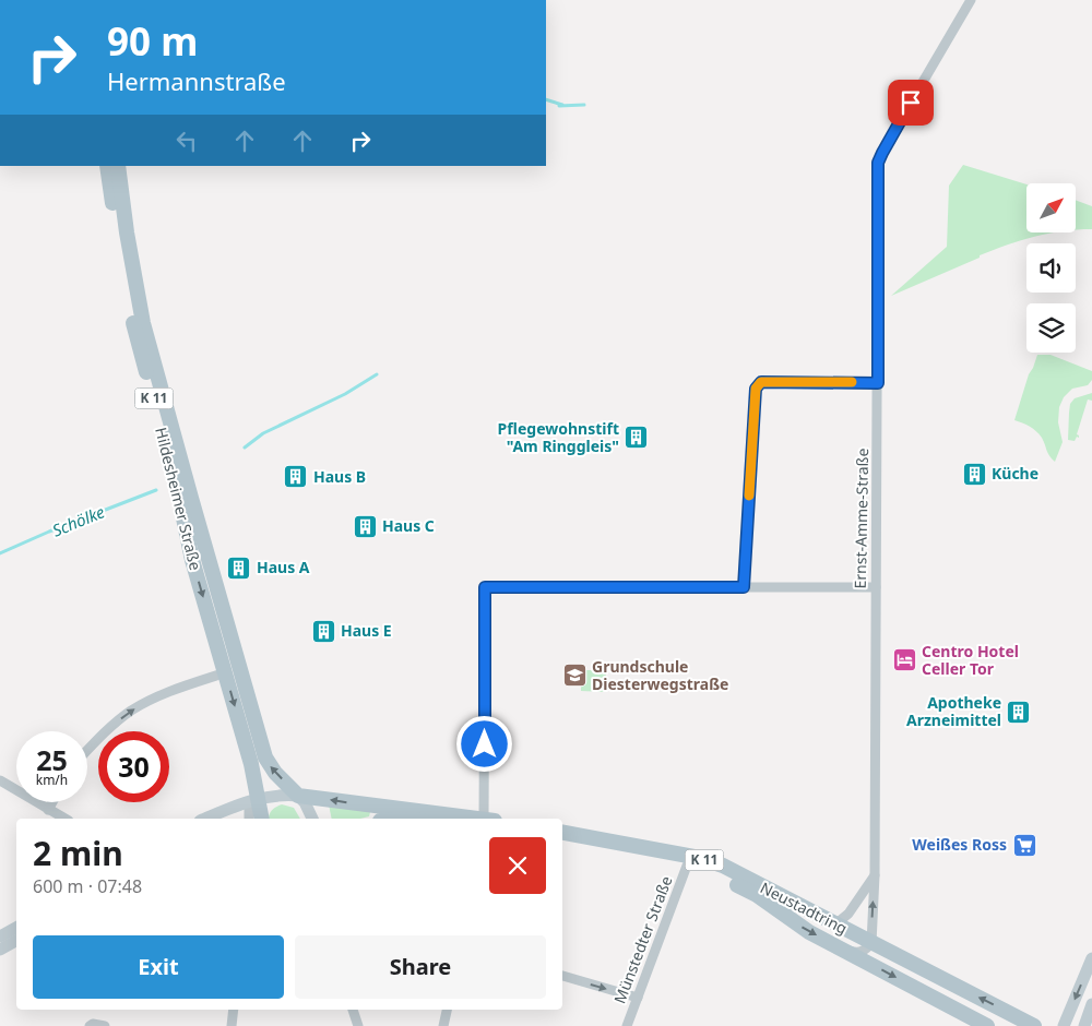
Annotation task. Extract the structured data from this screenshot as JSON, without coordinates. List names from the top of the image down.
{
  "streets": {
    "main road": ["K 11", "Hildesheimer Straße", "Neustadtring"],
    "street": ["Ernst-Amme-Straße", "Münstedter Straße"]
  },
  "crossings": [
    ["K 11", "Hildesheimer Straße"],
    ["Ernst-Amme-Straße", "Neustadtring"],
    ["Neustadtring", "Münstedter Straße"]
  ],
  "water": ["Schölke"],
  "places": {
    "building": [
      "Pflegewohnstift \"Am Ringgleis\"",
      "Küche",
      "Haus B",
      "Haus C",
      "Haus A",
      "Haus E",
      "Apotheke Arzneimittel"
    ],
    "hotel": ["Centro Hotel Celler Tor"],
    "school or university": ["Grundschule Diesterwegstraße"],
    "supermarket": ["Weißes Ross"]
  },
  "north": "top right",
  "page": {
    "turn": ["90 m", "Hermannstraße"],
    "speed": "25 km/h",
    "limit": "30",
    "heading": ["2 min", "600 m · 07:48"],
    "buttons": ["Exit", "Share"]
  }
}
